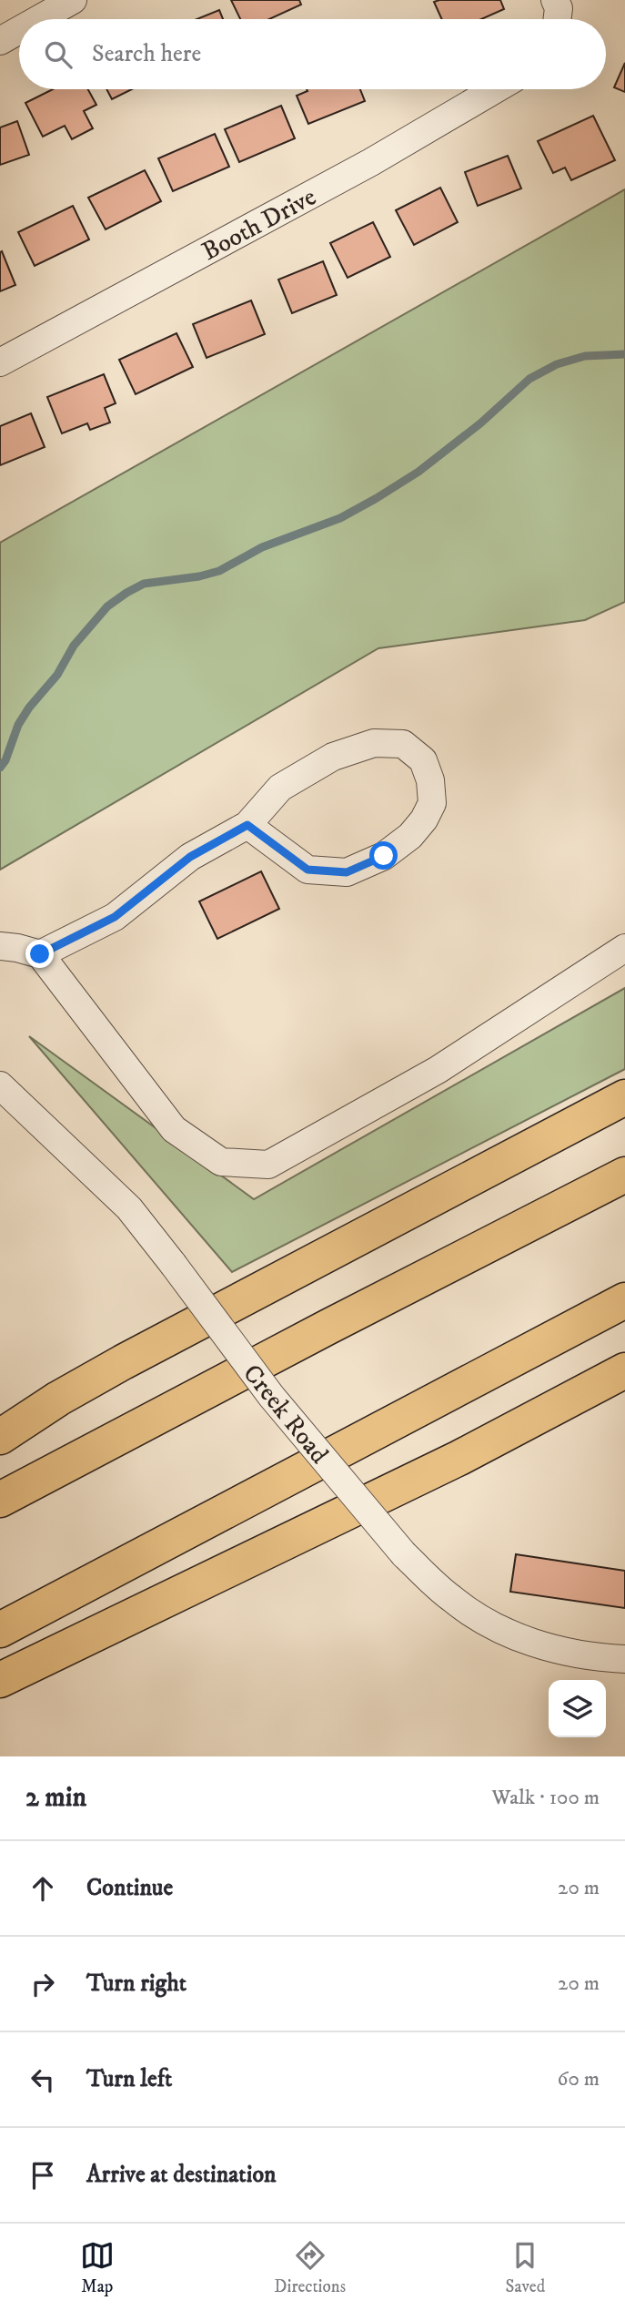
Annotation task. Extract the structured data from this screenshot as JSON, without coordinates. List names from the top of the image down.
{
  "streets": {
    "street": ["Booth Drive", "Creek Road"]
  },
  "page": {
    "search": "Search here",
    "heading": ["2 min", "Walk · 100 m"],
    "list": [
      ["Continue", "20 m"],
      ["Turn right", "20 m"],
      ["Turn left", "60 m"],
      "Arrive at destination"
    ],
    "nav": ["Map", "Directions", "Saved"]
  }
}
